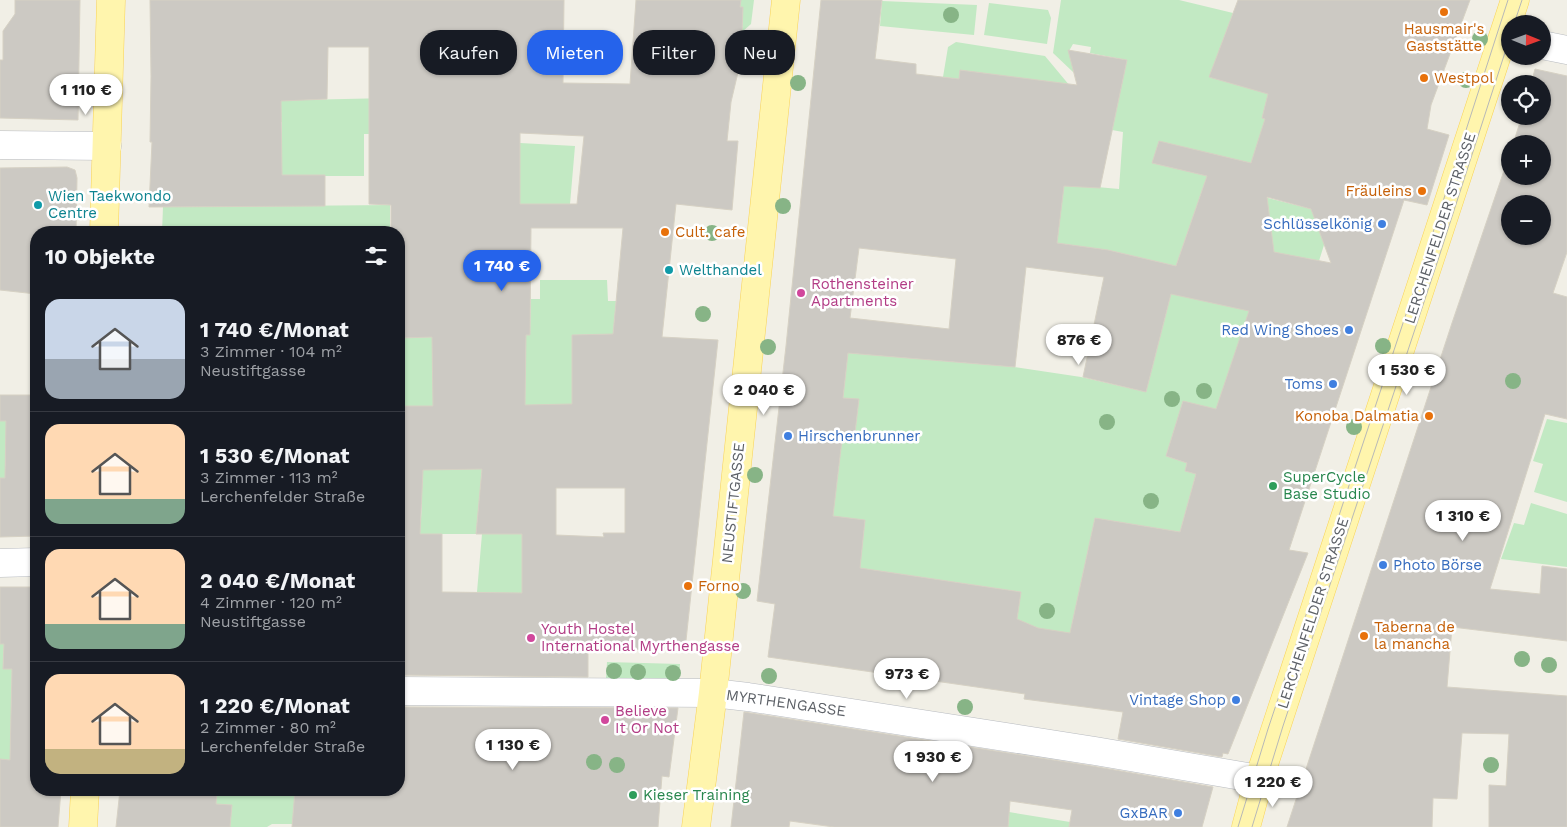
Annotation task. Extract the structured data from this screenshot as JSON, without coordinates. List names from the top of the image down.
{
  "streets": {
    "main road": ["LERCHENFELDER STRASSE", "NEUSTIFTGASSE"],
    "street": ["MYRTHENGASSE"]
  },
  "crossings": [
    ["LERCHENFELDER STRASSE", "MYRTHENGASSE"],
    ["NEUSTIFTGASSE", "MYRTHENGASSE"]
  ],
  "places": [
    "Hausmair's Gaststätte",
    "Westpol",
    "Fräuleins",
    "Wien Taekwondo Centre",
    "Schlüsselkönig",
    "Cult. cafe",
    "Welthandel",
    "Rothensteiner Apartments",
    "Red Wing Shoes",
    "Toms",
    "Konoba Dalmatia",
    "Hirschenbrunner",
    "SuperCycle Base Studio",
    "Photo Börse",
    "Forno",
    "Taberna de la mancha",
    "Youth Hostel International Myrthengasse",
    "Vintage Shop",
    "Believe It Or Not",
    "Kieser Training",
    "GxBAR"
  ],
  "north": "right",
  "page": {
    "map_buttons": ["+", "−"],
    "chip": [
      "Kaufen",
      "Mieten",
      "Filter",
      "Neu"
    ],
    "price": [
      "1 110 €",
      "1 740 €",
      "876 €",
      "1 530 €",
      "2 040 €",
      "1 310 €",
      "973 €",
      "1 130 €",
      "1 930 €",
      "1 220 €"
    ],
    "heading": "10 Objekte",
    "list": [
      {
        "name": "1 740 €/Monat",
        "note": "3 Zimmer · 104 m² · Neustiftgasse"
      },
      {
        "name": "1 530 €/Monat",
        "note": "3 Zimmer · 113 m² · Lerchenfelder Straße"
      },
      {
        "name": "2 040 €/Monat",
        "note": "4 Zimmer · 120 m² · Neustiftgasse"
      },
      {
        "name": "1 220 €/Monat",
        "note": "2 Zimmer · 80 m² · Lerchenfelder Straße"
      }
    ]
  }
}
